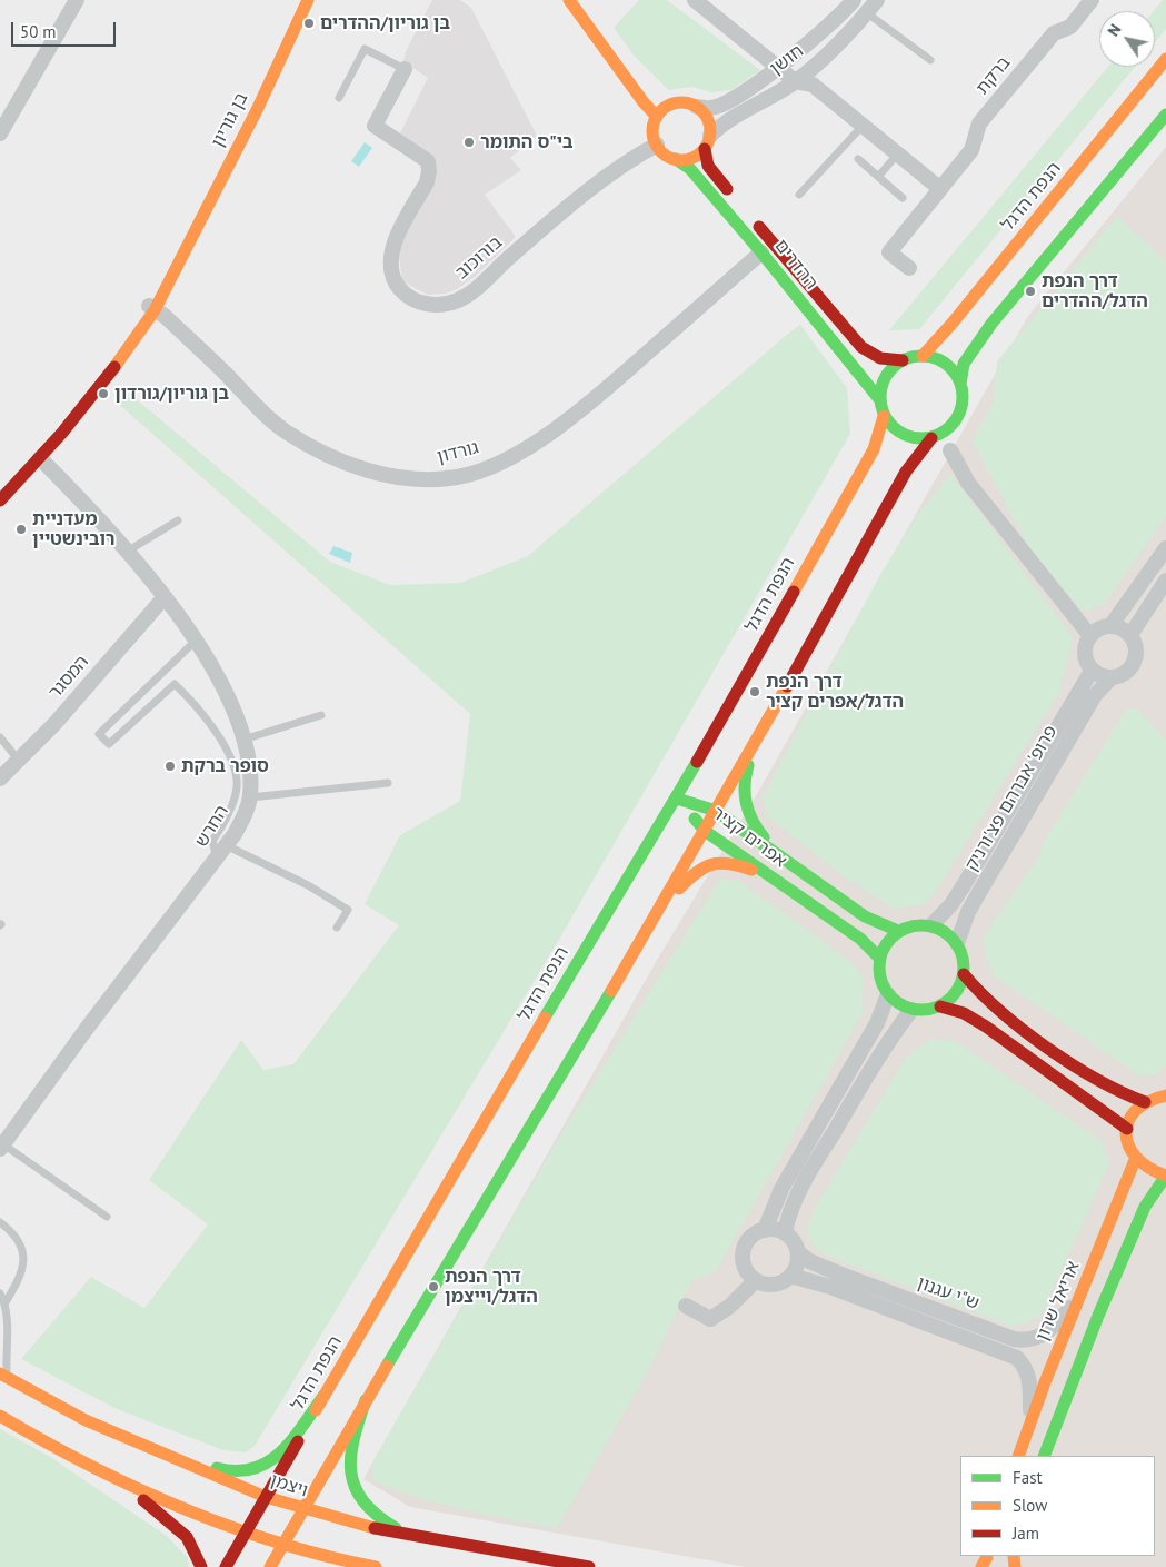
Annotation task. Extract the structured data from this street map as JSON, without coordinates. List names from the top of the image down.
{
  "streets": {
    "main road": [
      "בן גוריון",
      "הנפת הדגל",
      "ההדרים",
      "אפרים קציר",
      "אריאל שרון",
      "ויצמן"
    ],
    "street": [
      "חושן",
      "ברקת",
      "בורוכוב",
      "גורדון",
      "המסגר",
      "פרופ' אברהם פצ'ורניק",
      "החרש",
      "ש\"י עגנון"
    ]
  },
  "crossings": [
    ["חושן", "בורוכוב"],
    ["חושן", "ההדרים"],
    ["בן גוריון", "גורדון"],
    ["בן גוריון", "החרש"],
    ["הנפת הדגל", "ההדרים"],
    ["הנפת הדגל", "אפרים קציר"],
    ["הנפת הדגל", "ויצמן"],
    ["בורוכוב", "ההדרים"],
    ["ההדרים", "גורדון"],
    ["המסגר", "החרש"],
    ["פרופ' אברהם פצ'ורניק", "אפרים קציר"],
    ["ש\"י עגנון", "אריאל שרון"]
  ],
  "places": [
    "בן גוריון/ההדרים",
    "בי\"ס התומר",
    "דרך הנפת הדגל/ההדרים",
    "בן גוריון/גורדון",
    "מעדניית רובינשטיין",
    "דרך הנפת הדגל/אפרים קציר",
    "סופר ברקת",
    "דרך הנפת הדגל/וייצמן"
  ],
  "legend": ["Fast", "Slow", "Jam"],
  "scale_bar": "50 m",
  "north": "top left"
}
